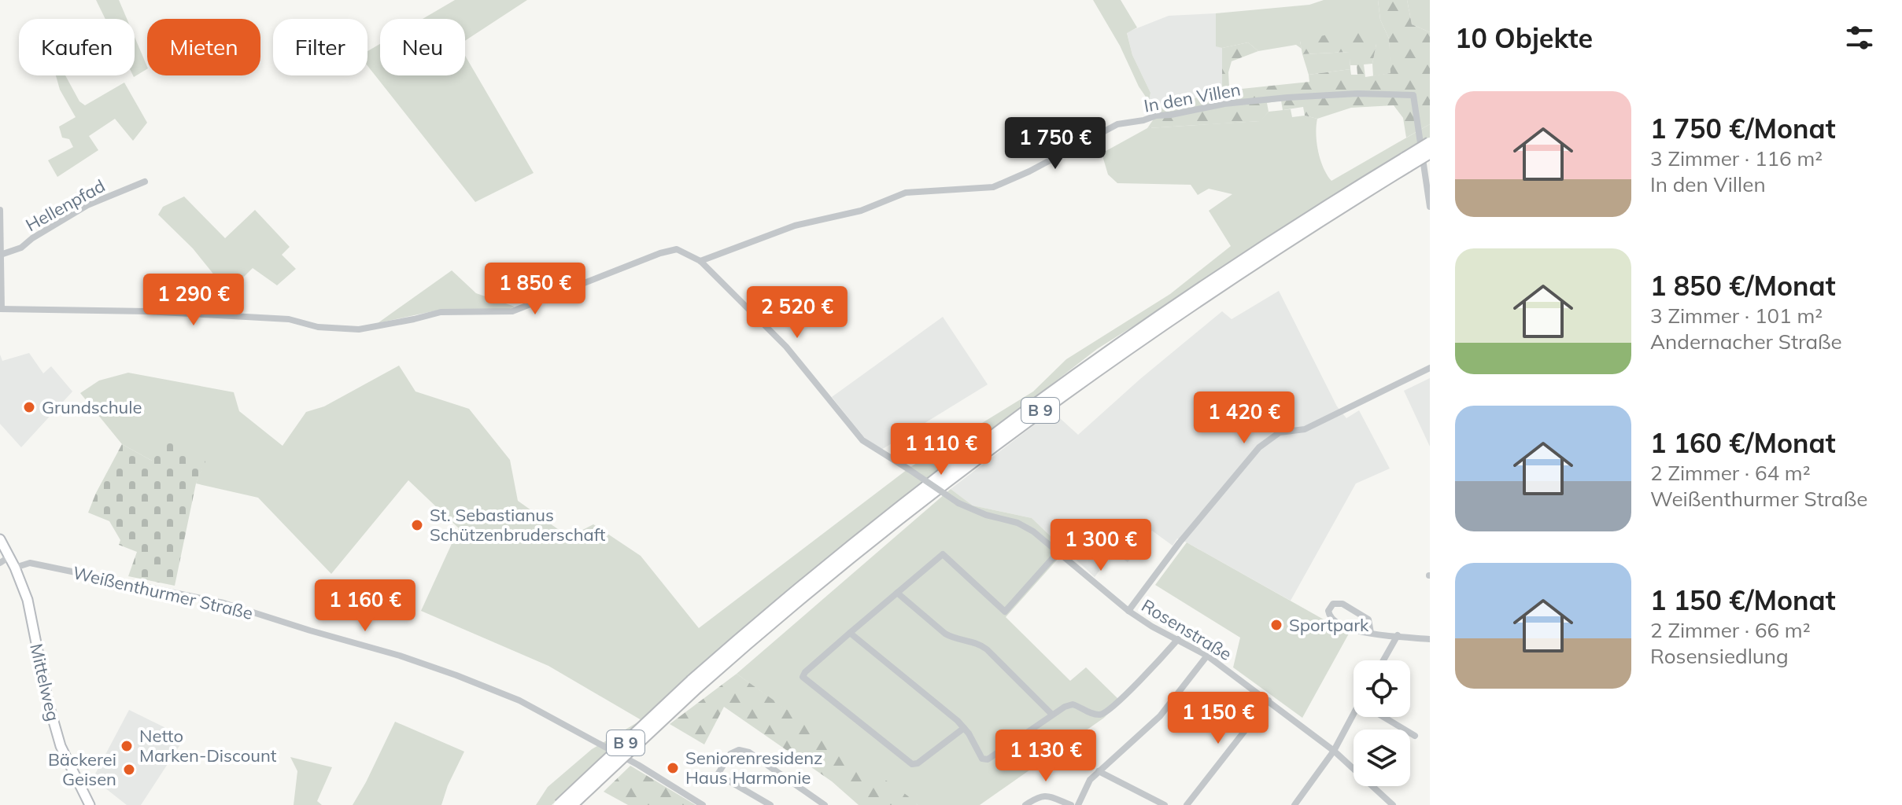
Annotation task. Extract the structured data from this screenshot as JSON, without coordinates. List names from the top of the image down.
{
  "streets": {
    "highway": ["B 9"],
    "street": [
      "In den Villen",
      "Hellenpfad",
      "Weißenthurmer Straße",
      "Rosenstraße",
      "Mittelweg"
    ]
  },
  "crossings": [
    ["In den Villen", "Rosenstraße"],
    ["Weißenthurmer Straße", "Mittelweg"]
  ],
  "places": [
    "Grundschule",
    "St. Sebastianus Schützenbruderschaft",
    "Sportpark",
    "Netto Marken-Discount",
    "Seniorenresidenz Haus Harmonie",
    "Bäckerei Geisen"
  ],
  "page": {
    "heading": "10 Objekte",
    "chip": [
      "Kaufen",
      "Mieten",
      "Filter",
      "Neu"
    ],
    "list": [
      {
        "name": "1 750 €/Monat",
        "note": "3 Zimmer · 116 m² · In den Villen"
      },
      {
        "name": "1 850 €/Monat",
        "note": "3 Zimmer · 101 m² · Andernacher Straße"
      },
      {
        "name": "1 160 €/Monat",
        "note": "2 Zimmer · 64 m² · Weißenthurmer Straße"
      },
      {
        "name": "1 150 €/Monat",
        "note": "2 Zimmer · 66 m² · Rosensiedlung"
      }
    ],
    "price": [
      "1 750 €",
      "1 850 €",
      "1 290 €",
      "2 520 €",
      "1 420 €",
      "1 110 €",
      "1 300 €",
      "1 160 €",
      "1 150 €",
      "1 130 €"
    ]
  }
}
